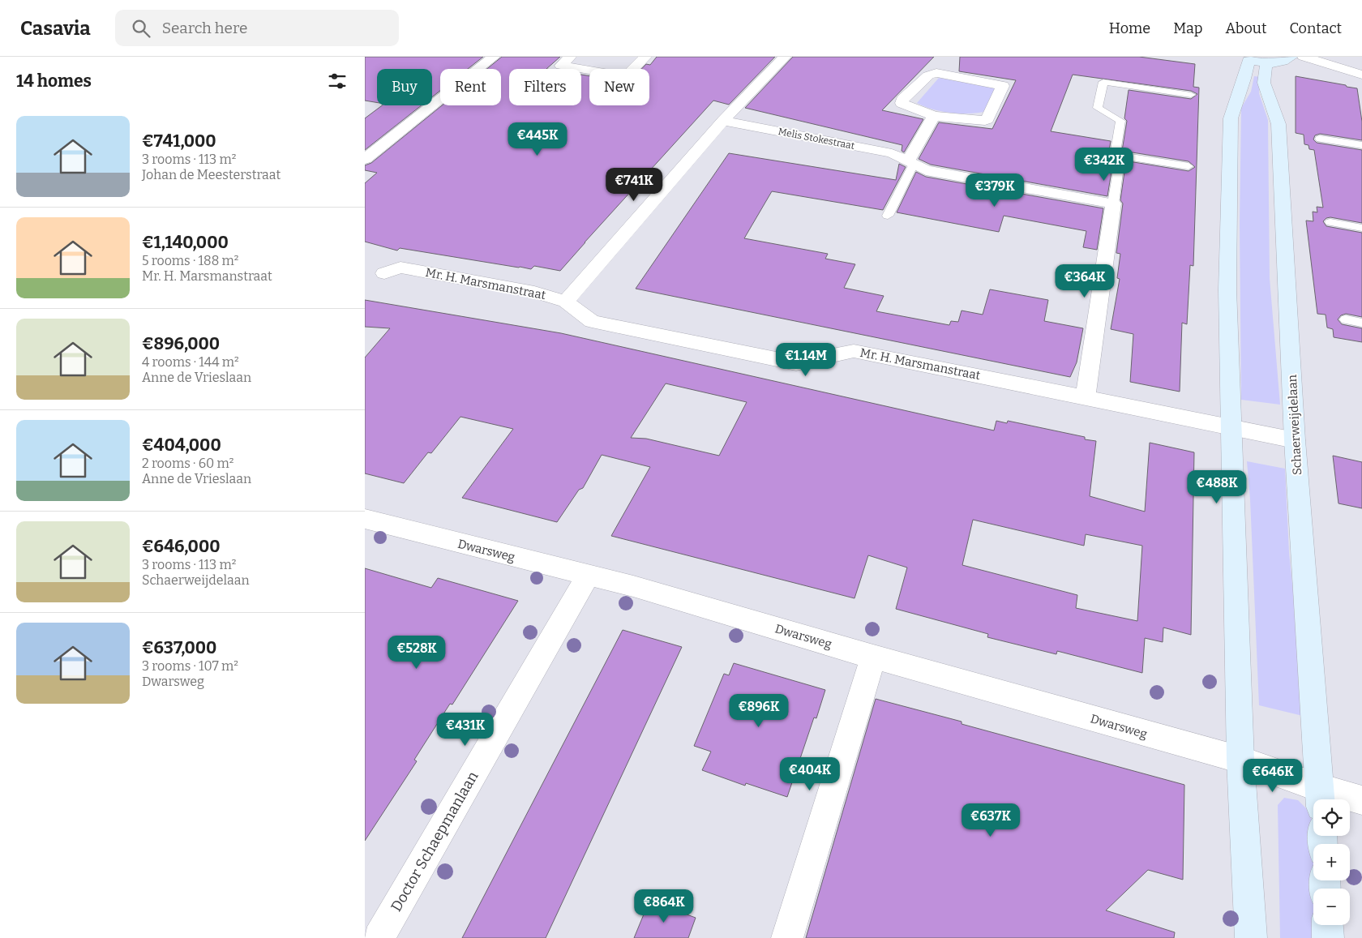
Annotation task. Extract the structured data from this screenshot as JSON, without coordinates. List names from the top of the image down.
{
  "streets": {
    "street": [
      "Melis Stokestraat",
      "Mr. H. Marsmanstraat",
      "Schaerweijdelaan",
      "Dwarsweg",
      "Doctor Schaepmanlaan"
    ]
  },
  "crossings": [
    ["Mr. H. Marsmanstraat", "Schaerweijdelaan"],
    ["Dwarsweg", "Doctor Schaepmanlaan"]
  ],
  "page": {
    "header": "Casavia",
    "search": "Search here",
    "nav": [
      "Home",
      "Map",
      "About",
      "Contact"
    ],
    "heading": "14 homes",
    "chip": [
      "Buy",
      "Rent",
      "Filters",
      "New"
    ],
    "list": [
      {
        "name": "€741,000",
        "note": "3 rooms · 113 m² · Johan de Meesterstraat"
      },
      {
        "name": "€1,140,000",
        "note": "5 rooms · 188 m² · Mr. H. Marsmanstraat"
      },
      {
        "name": "€896,000",
        "note": "4 rooms · 144 m² · Anne de Vrieslaan"
      },
      {
        "name": "€404,000",
        "note": "2 rooms · 60 m² · Anne de Vrieslaan"
      },
      {
        "name": "€646,000",
        "note": "3 rooms · 113 m² · Schaerweijdelaan"
      },
      {
        "name": "€637,000",
        "note": "3 rooms · 107 m² · Dwarsweg"
      }
    ],
    "price": [
      "€445K",
      "€342K",
      "€741K",
      "€379K",
      "€364K",
      "€1.14M",
      "€488K",
      "€528K",
      "€896K",
      "€431K",
      "€404K",
      "€646K",
      "€637K",
      "€864K"
    ],
    "map_buttons": ["+", "−"]
  }
}
